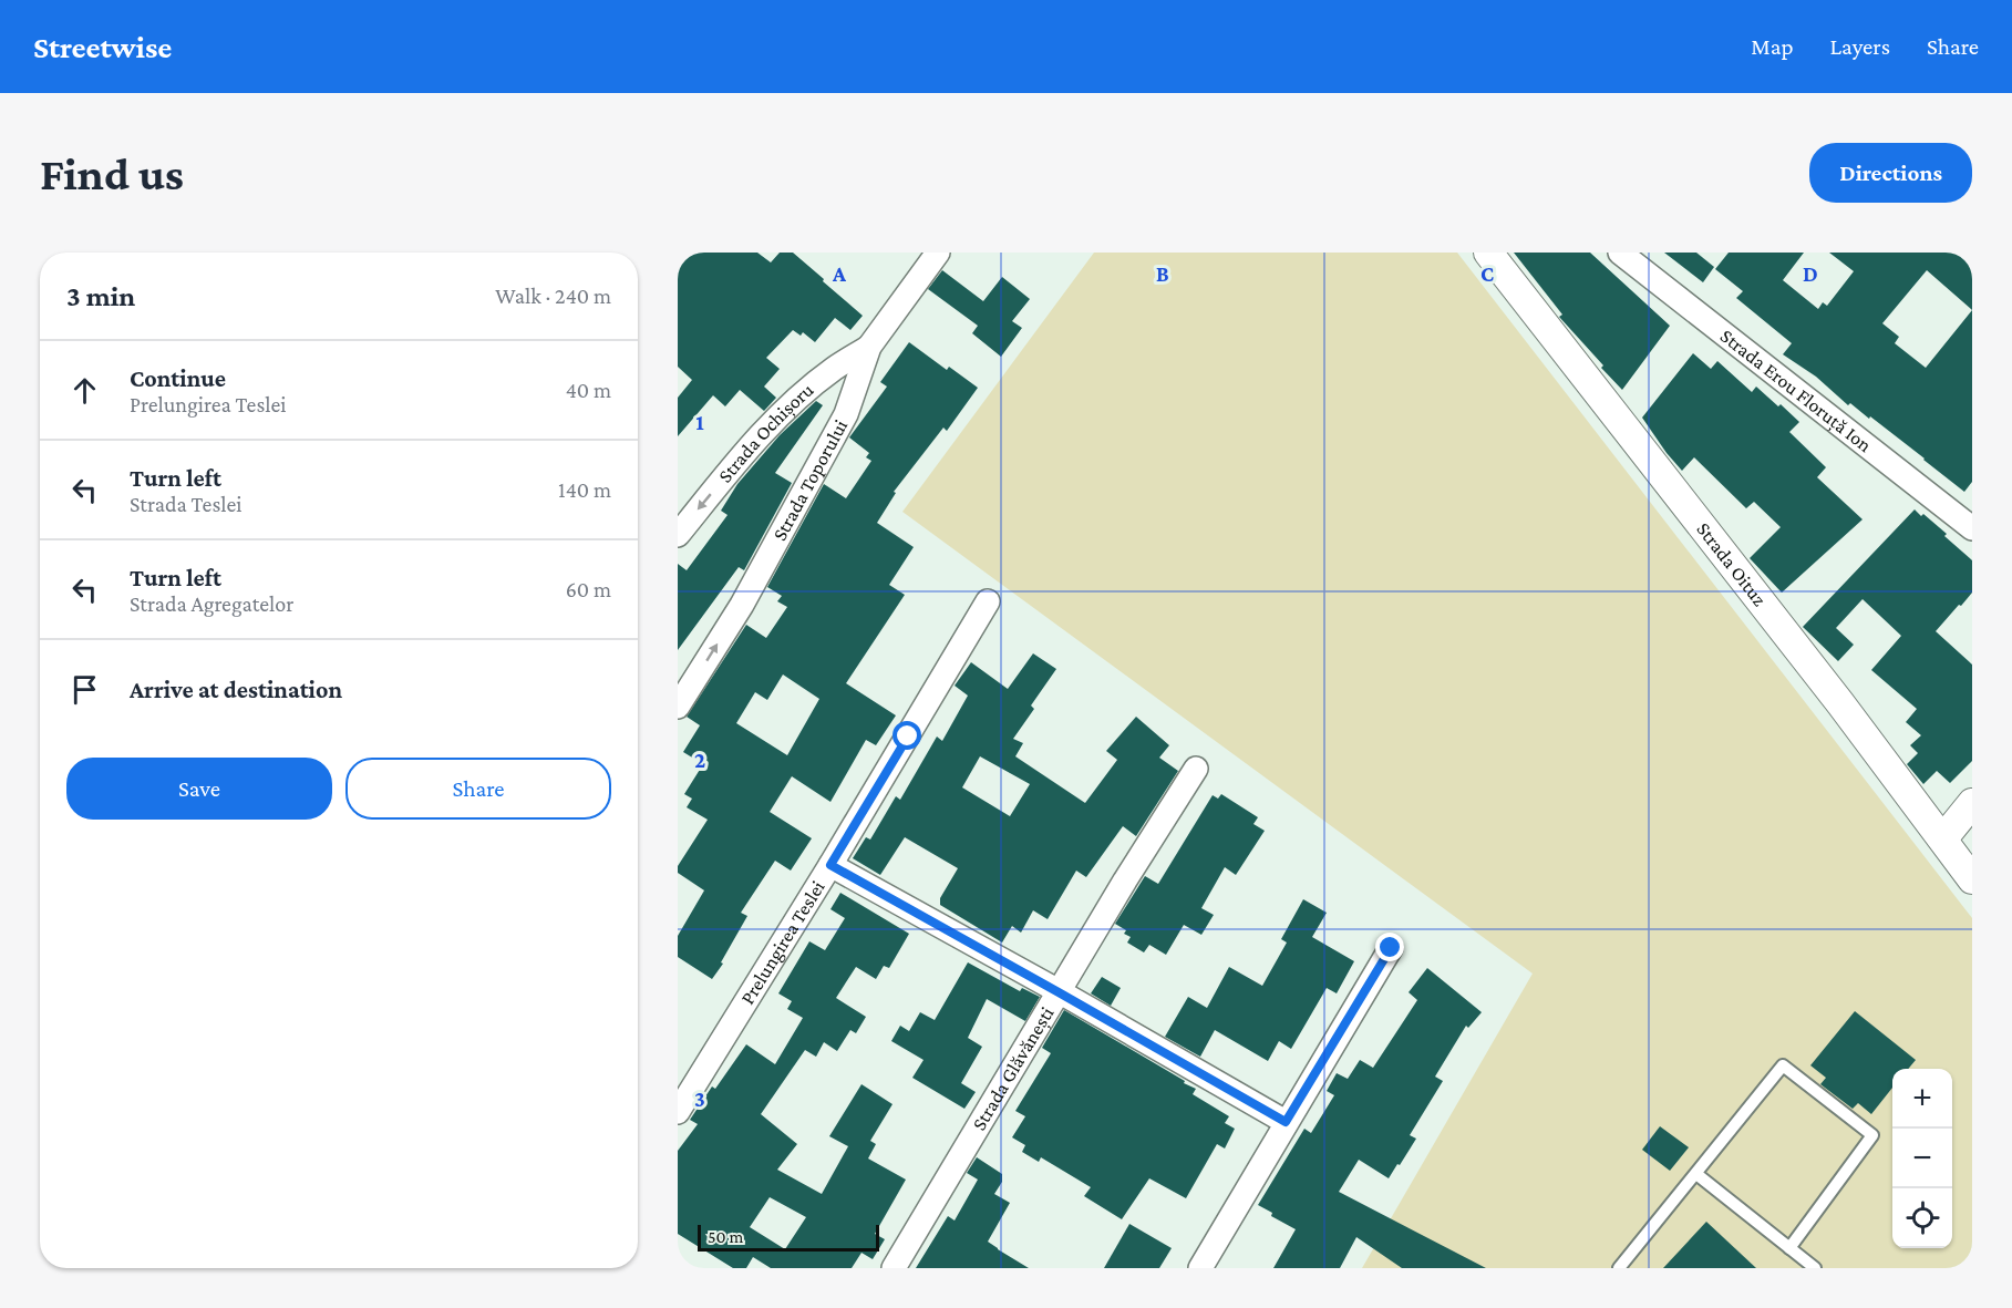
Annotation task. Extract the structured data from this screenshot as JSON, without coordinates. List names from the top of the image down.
{
  "streets": {
    "street": [
      "Strada Erou Floruță Ion",
      "Strada Ochișoru",
      "Strada Toporului",
      "Strada Oituz",
      "Prelungirea Teslei",
      "Strada Glăvănești"
    ]
  },
  "crossings": [
    ["Strada Ochișoru", "Strada Toporului"]
  ],
  "one_way": ["Strada Ochișoru", "Strada Toporului"],
  "scale_bar": "50 m",
  "page": {
    "header": "Streetwise",
    "nav": ["Map", "Layers", "Share"],
    "buttons": [
      "Directions",
      ["Save", "Share"]
    ],
    "title": "Find us",
    "heading": ["3 min", "Walk · 240 m"],
    "list": [
      ["Continue", "Prelungirea Teslei", "40 m"],
      ["Turn left", "Strada Teslei", "140 m"],
      ["Turn left", "Strada Agregatelor", "60 m"],
      "Arrive at destination"
    ],
    "map_buttons": ["+", "−"],
    "scale": "50 m"
  },
  "grid": {
    "columns": [
      "A",
      "B",
      "C",
      "D"
    ],
    "rows": ["1", "2", "3"]
  }
}
